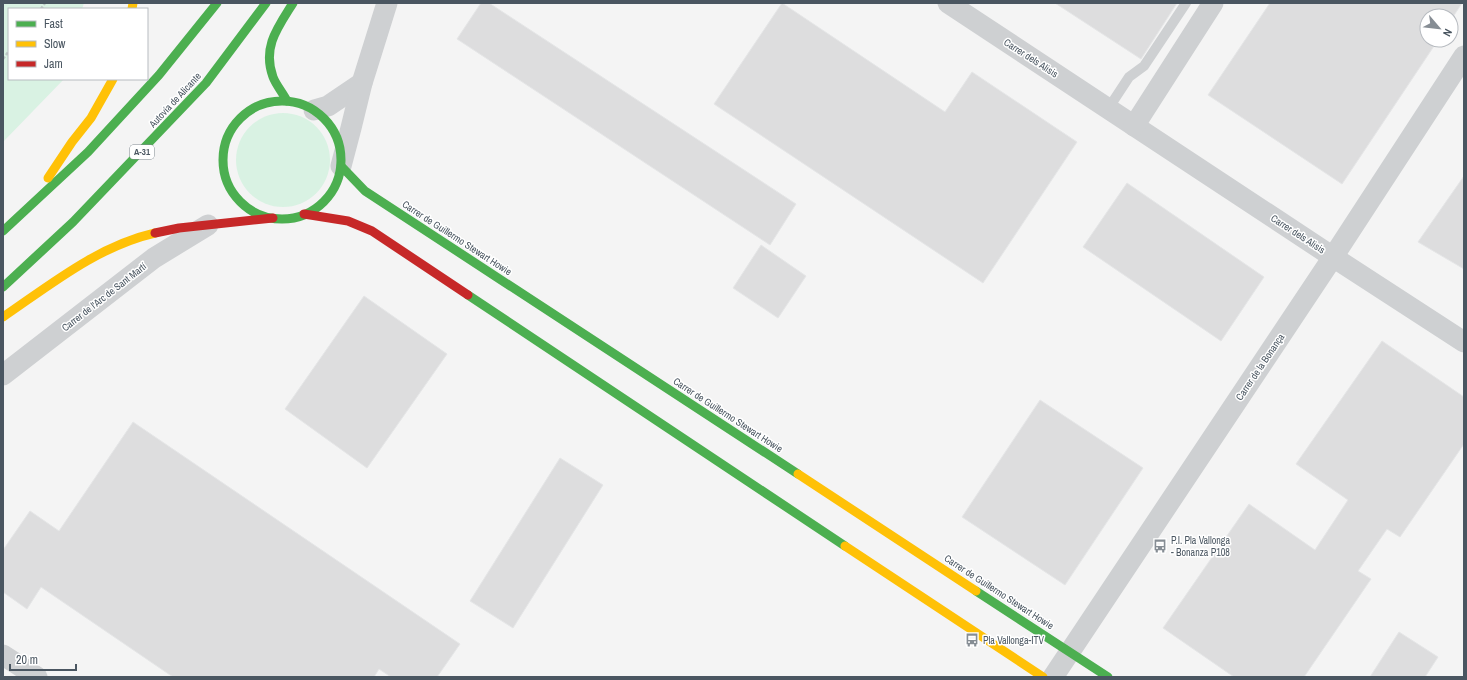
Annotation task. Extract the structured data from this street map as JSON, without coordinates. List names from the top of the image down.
{
  "streets": {
    "main road": ["Autovía de Alicante", "A-31", "Carrer de Guillermo Stewart Howie"],
    "street": ["Carrer dels Alisis", "Carrer de l'Arc de Sant Martí", "Carrer de la Bonança"]
  },
  "crossings": [
    ["Carrer dels Alisis", "Carrer de la Bonança"],
    ["Carrer de Guillermo Stewart Howie", "Carrer de la Bonança"]
  ],
  "places": {
    "bus stop": ["P.I. Pla Vallonga - Bonanza P108", "Pla Vallonga-ITV"]
  },
  "legend": ["Fast", "Slow", "Jam"],
  "scale_bar": "20 m",
  "north": "bottom right"
}
